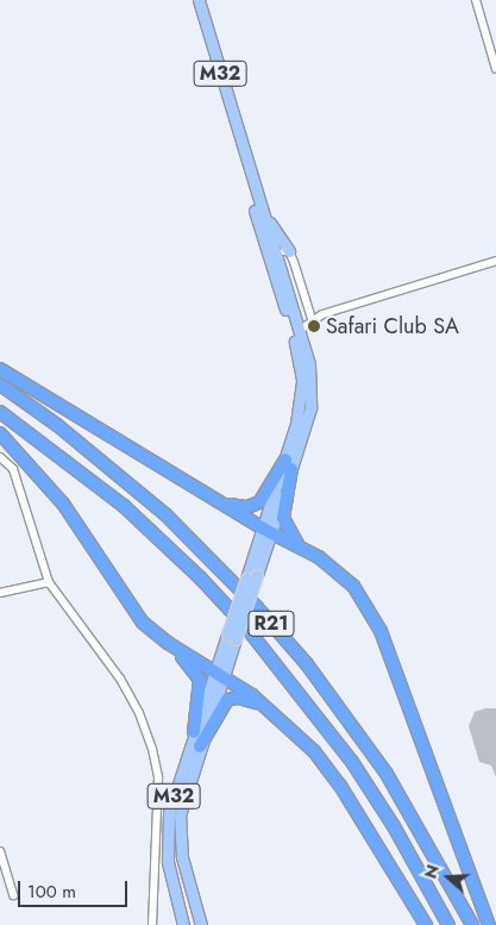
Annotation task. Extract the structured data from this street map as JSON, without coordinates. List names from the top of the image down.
{
  "streets": {
    "highway": ["R21"],
    "main road": ["M32"]
  },
  "places": ["Safari Club SA"],
  "scale_bar": "100 m",
  "north": "left"
}
